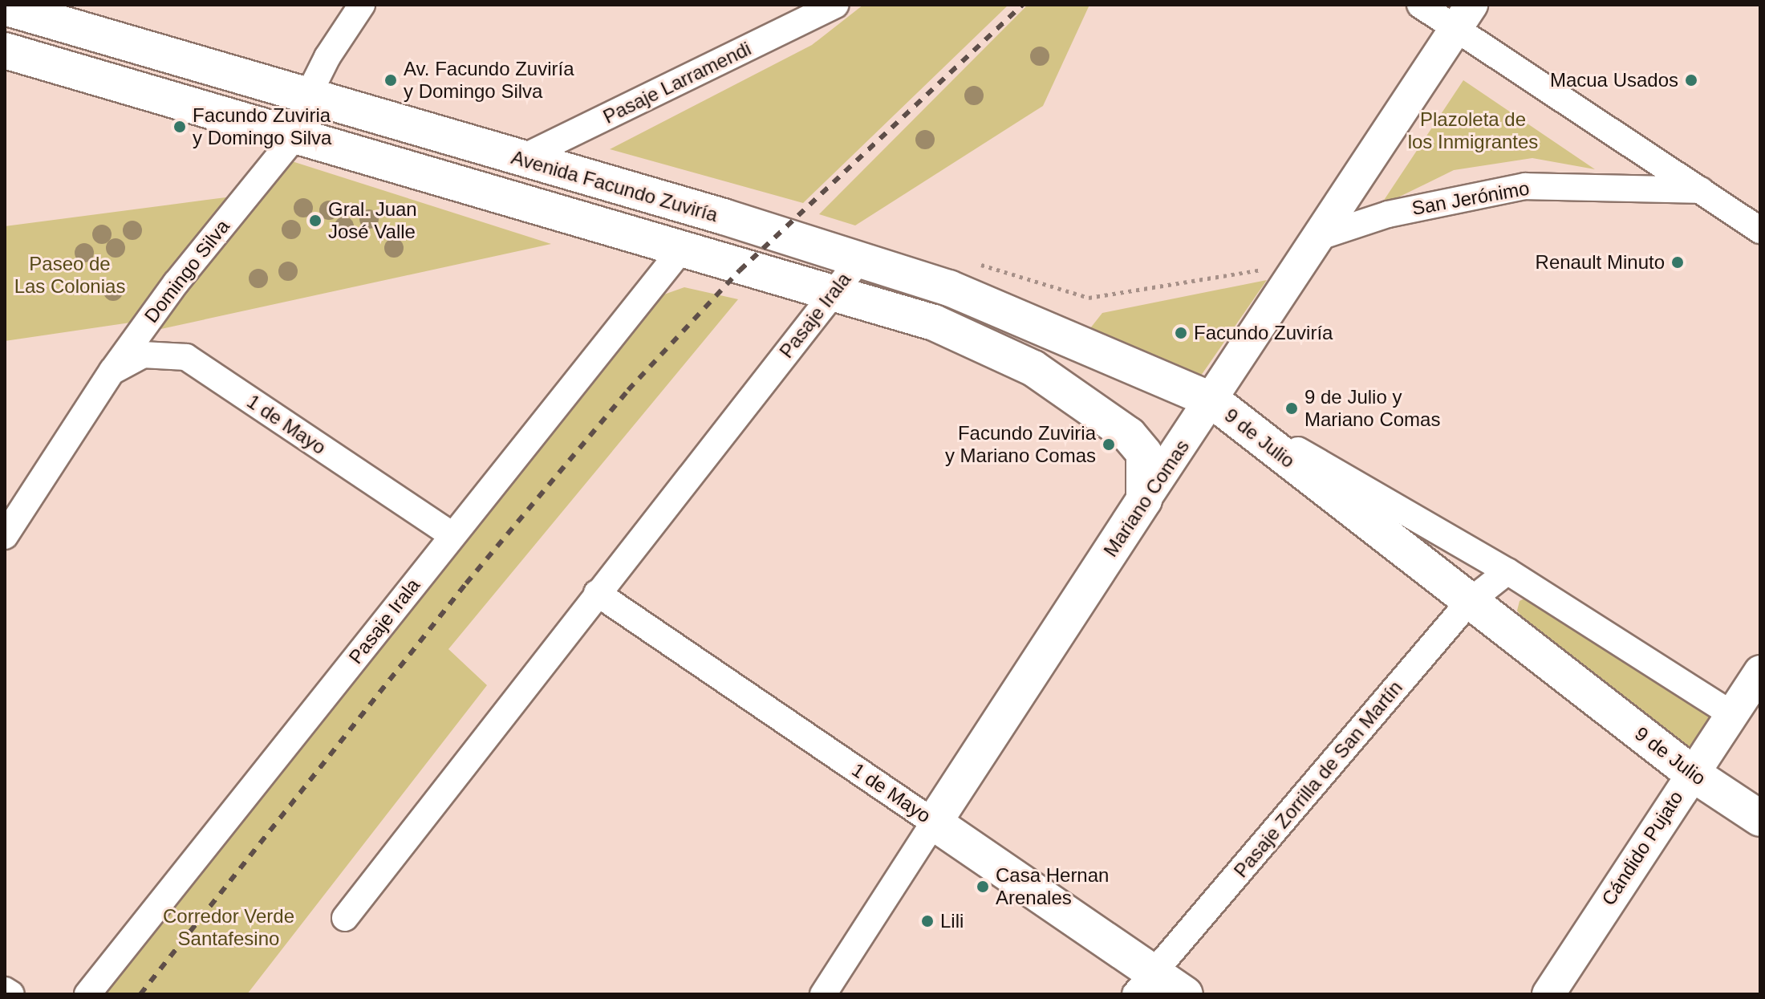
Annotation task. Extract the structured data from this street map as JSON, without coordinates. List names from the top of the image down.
{
  "streets": {
    "main road": [
      "Avenida Facundo Zuviría",
      "1 de Mayo",
      "9 de Julio",
      "Mariano Comas"
    ],
    "street": [
      "Pasaje Larramendi",
      "San Jerónimo",
      "Domingo Silva",
      "Pasaje Irala",
      "Pasaje Zorrilla de San Martín",
      "Cándido Pujato"
    ]
  },
  "crossings": [
    ["Pasaje Larramendi", "Avenida Facundo Zuviría"],
    ["Avenida Facundo Zuviría", "Domingo Silva"],
    ["Avenida Facundo Zuviría", "Pasaje Irala"],
    ["Avenida Facundo Zuviría", "9 de Julio"],
    ["Avenida Facundo Zuviría", "Mariano Comas"],
    ["San Jerónimo", "Mariano Comas"],
    ["Domingo Silva", "1 de Mayo"],
    ["Pasaje Irala", "1 de Mayo"],
    ["1 de Mayo", "Mariano Comas"],
    ["1 de Mayo", "Pasaje Zorrilla de San Martín"],
    ["9 de Julio", "Mariano Comas"],
    ["9 de Julio", "Pasaje Zorrilla de San Martín"],
    ["9 de Julio", "Cándido Pujato"]
  ],
  "parks": ["Plazoleta de los Inmigrantes", "Paseo de Las Colonias", "Corredor Verde Santafesino"],
  "places": [
    "Av. Facundo Zuviría y Domingo Silva",
    "Macua Usados",
    "Facundo Zuviria y Domingo Silva",
    "Gral. Juan José Valle",
    "Renault Minuto",
    "Facundo Zuviría",
    "9 de Julio y Mariano Comas",
    "Facundo Zuviria y Mariano Comas",
    "Casa Hernan Arenales",
    "Lili"
  ]
}
